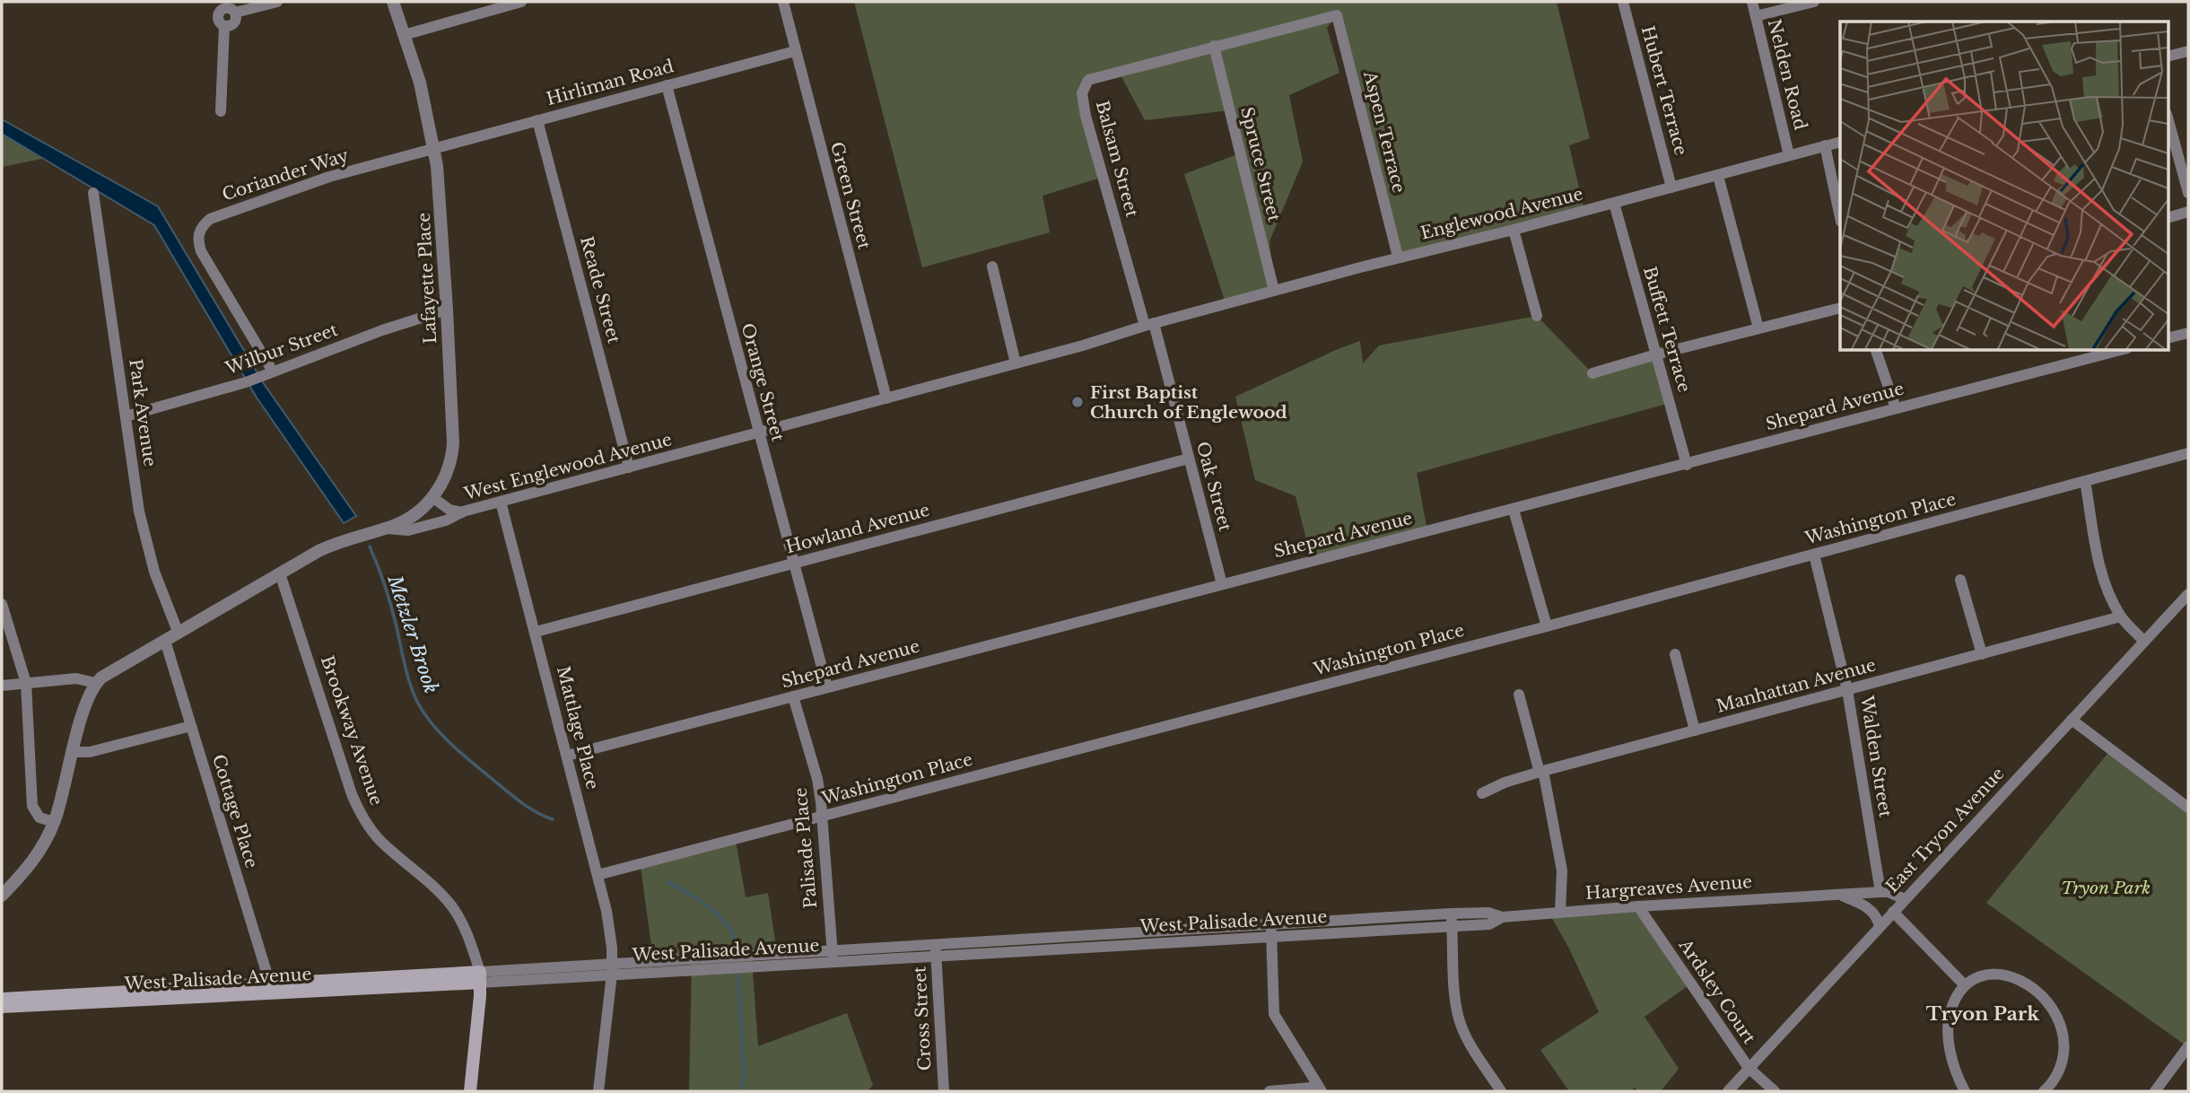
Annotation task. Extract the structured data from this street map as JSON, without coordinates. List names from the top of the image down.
{
  "streets": {
    "main road": ["West Palisade Avenue"],
    "street": [
      "Nelden Road",
      "Hirliman Road",
      "Hubert Terrace",
      "Aspen Terrace",
      "Balsam Street",
      "Spruce Street",
      "Coriander Way",
      "Green Street",
      "Englewood Avenue",
      "Lafayette Place",
      "Reade Street",
      "Buffett Terrace",
      "Wilbur Street",
      "Orange Street",
      "Shepard Avenue",
      "Park Avenue",
      "West Englewood Avenue",
      "Oak Street",
      "Washington Place",
      "Howland Avenue",
      "Manhattan Avenue",
      "Mattlage Place",
      "Brookway Avenue",
      "Walden Street",
      "Cottage Place",
      "East Tryon Avenue",
      "Palisade Place",
      "Hargreaves Avenue",
      "Ardsley Court",
      "Cross Street"
    ]
  },
  "crossings": [
    ["Nelden Road", "Englewood Avenue"],
    ["Hirliman Road", "Coriander Way"],
    ["Hirliman Road", "Green Street"],
    ["Hirliman Road", "Lafayette Place"],
    ["Hirliman Road", "Reade Street"],
    ["Hirliman Road", "Orange Street"],
    ["Hubert Terrace", "Englewood Avenue"],
    ["Aspen Terrace", "Balsam Street"],
    ["Aspen Terrace", "Spruce Street"],
    ["Aspen Terrace", "Englewood Avenue"],
    ["Balsam Street", "Spruce Street"],
    ["Balsam Street", "Oak Street"],
    ["Spruce Street", "Englewood Avenue"],
    ["Coriander Way", "Lafayette Place"],
    ["Coriander Way", "Wilbur Street"],
    ["Green Street", "West Englewood Avenue"],
    ["Englewood Avenue", "Buffett Terrace"],
    ["Englewood Avenue", "West Englewood Avenue"],
    ["Lafayette Place", "Wilbur Street"],
    ["Lafayette Place", "West Englewood Avenue"],
    ["Reade Street", "West Englewood Avenue"],
    ["Buffett Terrace", "Shepard Avenue"],
    ["Wilbur Street", "Park Avenue"],
    ["Orange Street", "Shepard Avenue"],
    ["Orange Street", "West Englewood Avenue"],
    ["Orange Street", "Howland Avenue"],
    ["Shepard Avenue", "Oak Street"],
    ["Shepard Avenue", "Mattlage Place"],
    ["Shepard Avenue", "Palisade Place"],
    ["Park Avenue", "West Englewood Avenue"],
    ["West Englewood Avenue", "Oak Street"],
    ["West Englewood Avenue", "Mattlage Place"],
    ["West Englewood Avenue", "Brookway Avenue"],
    ["West Englewood Avenue", "Cottage Place"],
    ["Oak Street", "Howland Avenue"],
    ["Washington Place", "Mattlage Place"],
    ["Washington Place", "Walden Street"],
    ["Washington Place", "Palisade Place"],
    ["Howland Avenue", "Mattlage Place"],
    ["Manhattan Avenue", "Walden Street"],
    ["Mattlage Place", "West Palisade Avenue"],
    ["Brookway Avenue", "West Palisade Avenue"],
    ["Walden Street", "Hargreaves Avenue"],
    ["Cottage Place", "West Palisade Avenue"],
    ["East Tryon Avenue", "Hargreaves Avenue"],
    ["East Tryon Avenue", "Ardsley Court"],
    ["Palisade Place", "West Palisade Avenue"],
    ["Hargreaves Avenue", "West Palisade Avenue"],
    ["Hargreaves Avenue", "Ardsley Court"],
    ["West Palisade Avenue", "Cross Street"]
  ],
  "districts": ["Tryon Park"],
  "water": ["Metzler Brook"],
  "parks": ["Tryon Park"],
  "places": ["First Baptist Church of Englewood"]
}
